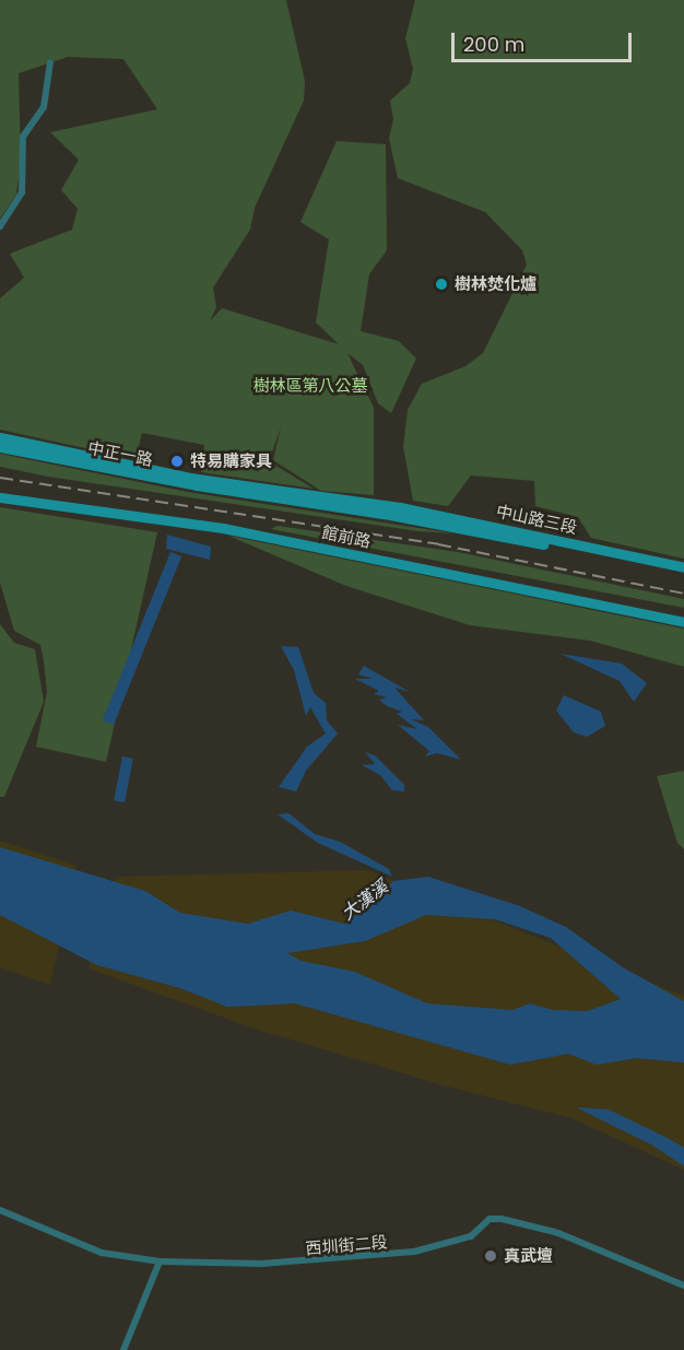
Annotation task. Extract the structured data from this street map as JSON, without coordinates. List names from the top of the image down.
{
  "streets": {
    "main road": ["中正一路", "中山路三段", "館前路"],
    "street": ["西圳街二段"]
  },
  "crossings": [
    ["中正一路", "中山路三段"]
  ],
  "water": ["大漢溪"],
  "parks": ["樹林區第八公墓"],
  "places": ["樹林焚化爐", "特易購家具", "真武壇"],
  "scale_bar": "200 m"
}
